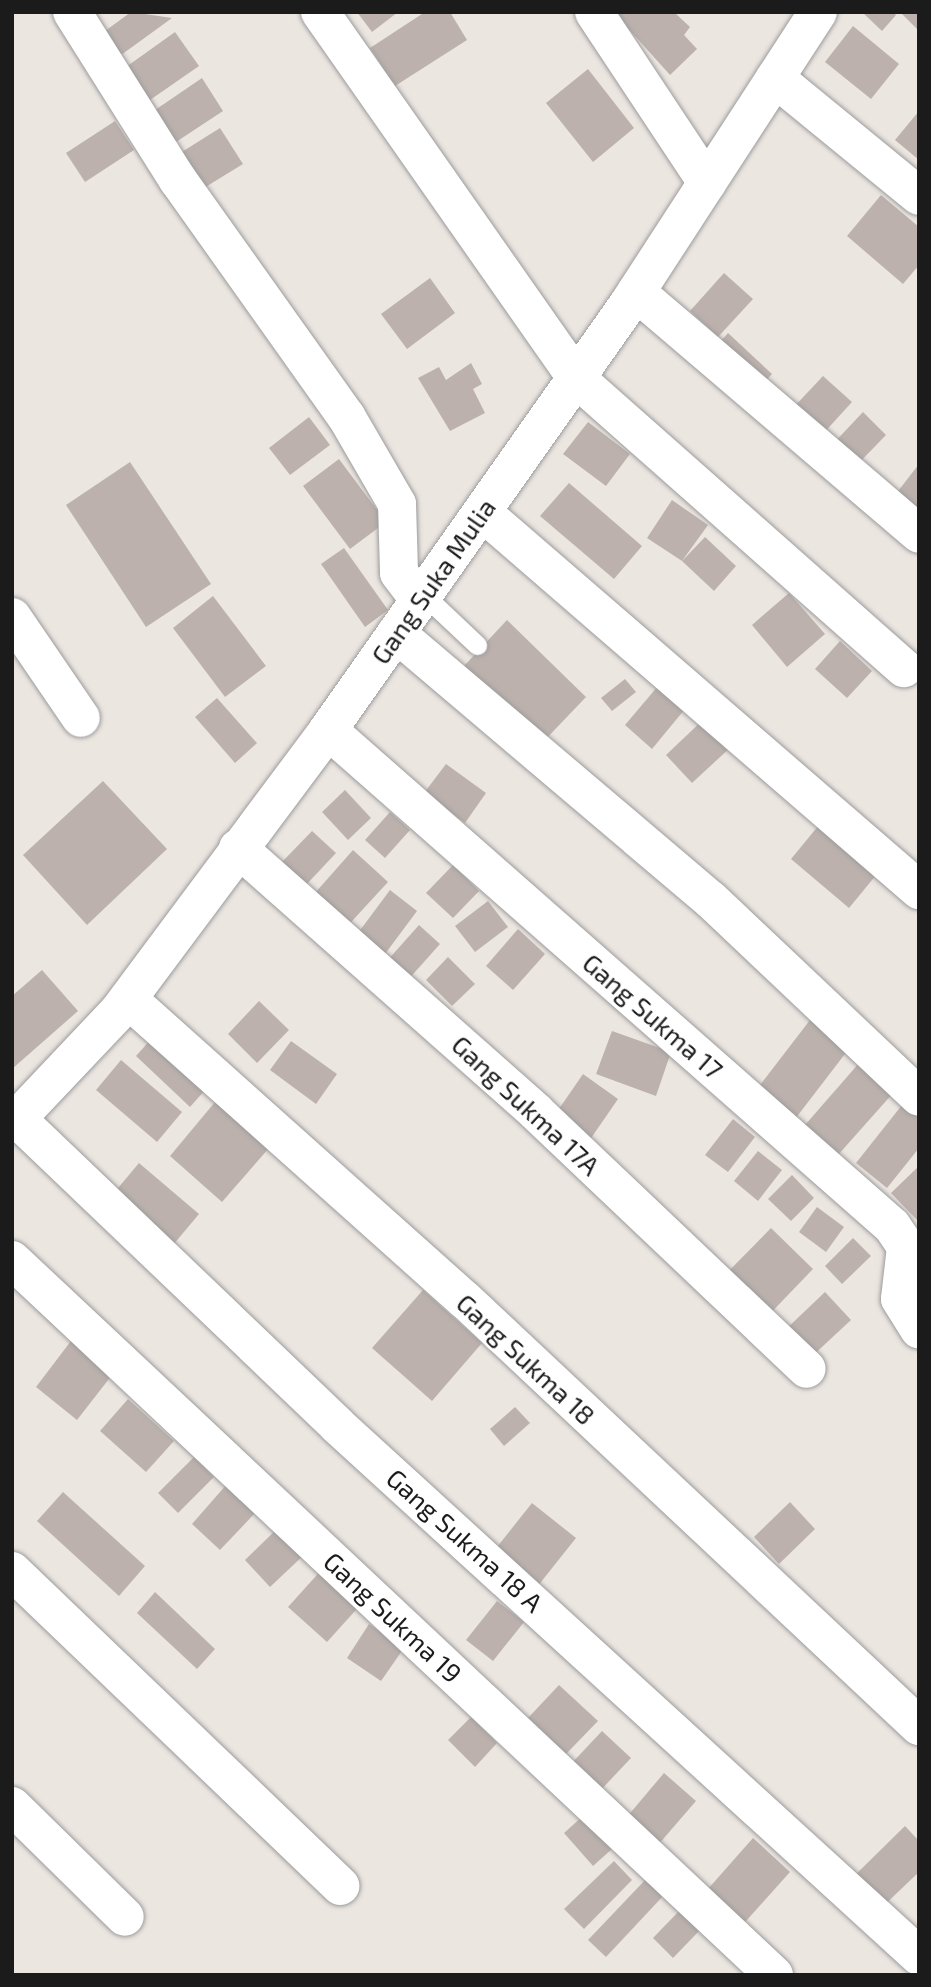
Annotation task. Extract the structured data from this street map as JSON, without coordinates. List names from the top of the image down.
{
  "streets": {
    "street": [
      "Gang Suka Mulia",
      "Gang Sukma 17",
      "Gang Sukma 17A",
      "Gang Sukma 18",
      "Gang Sukma 18 A",
      "Gang Sukma 19"
    ]
  },
  "crossings": [
    ["Gang Suka Mulia", "Gang Sukma 17"],
    ["Gang Suka Mulia", "Gang Sukma 17A"],
    ["Gang Suka Mulia", "Gang Sukma 18"],
    ["Gang Suka Mulia", "Gang Sukma 18 A"]
  ]
}
